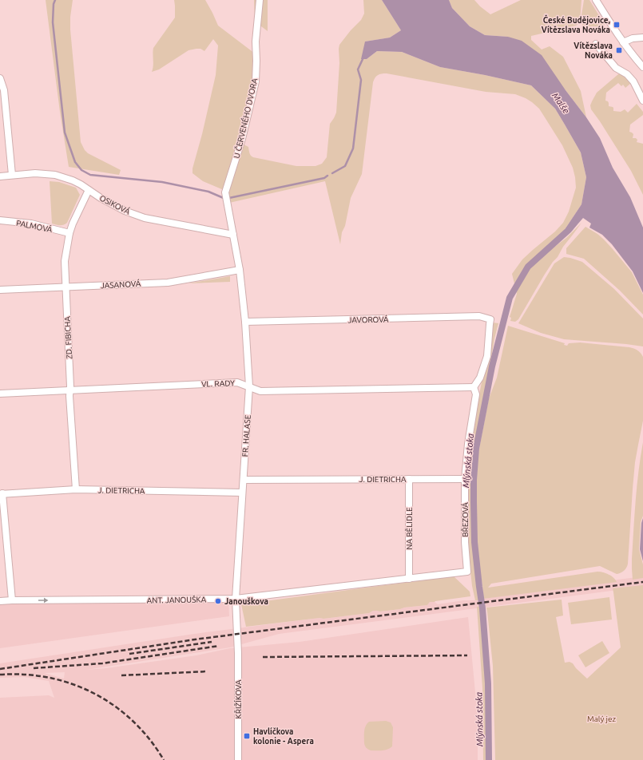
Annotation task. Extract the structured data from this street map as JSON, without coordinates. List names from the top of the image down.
{
  "streets": {
    "street": [
      "U ČERVENÉHO DVORA",
      "OSIKOVÁ",
      "PALMOVÁ",
      "JASANOVÁ",
      "JAVOROVÁ",
      "ZD. FIBICHA",
      "VL. RADY",
      "FR. HALASE",
      "J. DIETRICHA",
      "BŘEZOVÁ",
      "NA BĚLIDLE",
      "ANT. JANOUŠKA",
      "KŘIŽÍKOVA"
    ]
  },
  "crossings": [
    ["U ČERVENÉHO DVORA", "OSIKOVÁ"],
    ["U ČERVENÉHO DVORA", "FR. HALASE"],
    ["OSIKOVÁ", "ZD. FIBICHA"],
    ["OSIKOVÁ", "FR. HALASE"],
    ["PALMOVÁ", "ZD. FIBICHA"],
    ["JASANOVÁ", "ZD. FIBICHA"],
    ["JASANOVÁ", "FR. HALASE"],
    ["JAVOROVÁ", "VL. RADY"],
    ["JAVOROVÁ", "FR. HALASE"],
    ["JAVOROVÁ", "BŘEZOVÁ"],
    ["ZD. FIBICHA", "VL. RADY"],
    ["ZD. FIBICHA", "J. DIETRICHA"],
    ["VL. RADY", "FR. HALASE"],
    ["VL. RADY", "BŘEZOVÁ"],
    ["FR. HALASE", "J. DIETRICHA"],
    ["FR. HALASE", "ANT. JANOUŠKA"],
    ["FR. HALASE", "KŘIŽÍKOVA"],
    ["J. DIETRICHA", "BŘEZOVÁ"],
    ["J. DIETRICHA", "NA BĚLIDLE"],
    ["BŘEZOVÁ", "ANT. JANOUŠKA"],
    ["NA BĚLIDLE", "ANT. JANOUŠKA"]
  ],
  "one_way": ["ANT. JANOUŠKA"],
  "water": ["Malše", "Mlýnská stoka"],
  "parks": ["Malý jez"],
  "places": {
    "transit": ["České Budějovice, Vítězslava Nováka", "Vítězslava Nováka", "Havlíčkova kolonie - Aspera"],
    "other": ["Janouškova"]
  }
}
